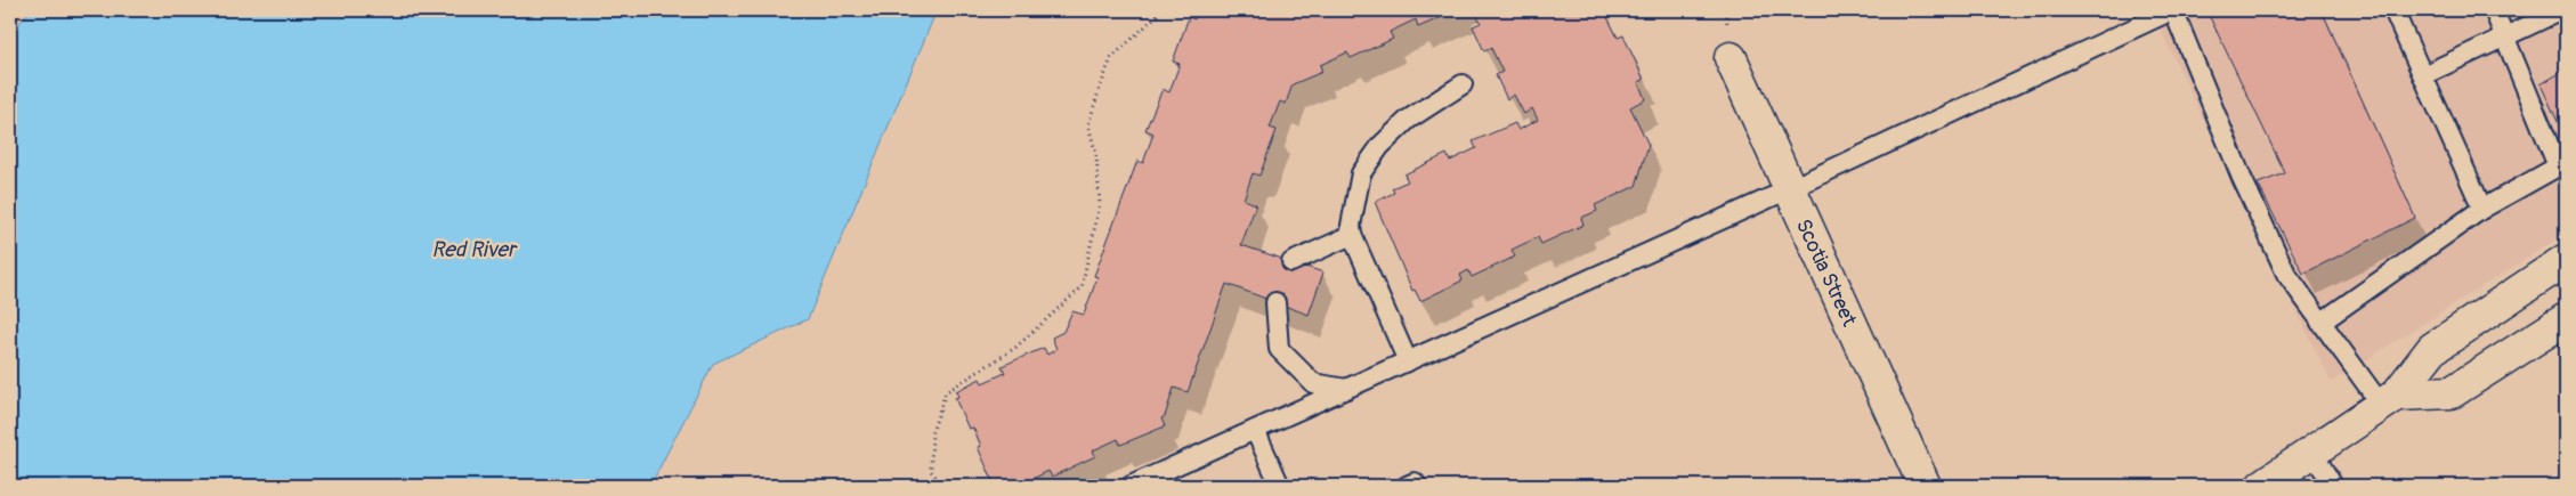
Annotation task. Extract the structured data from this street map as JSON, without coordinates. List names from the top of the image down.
{
  "streets": {
    "street": ["Scotia Street"]
  },
  "water": ["Red River"]
}
